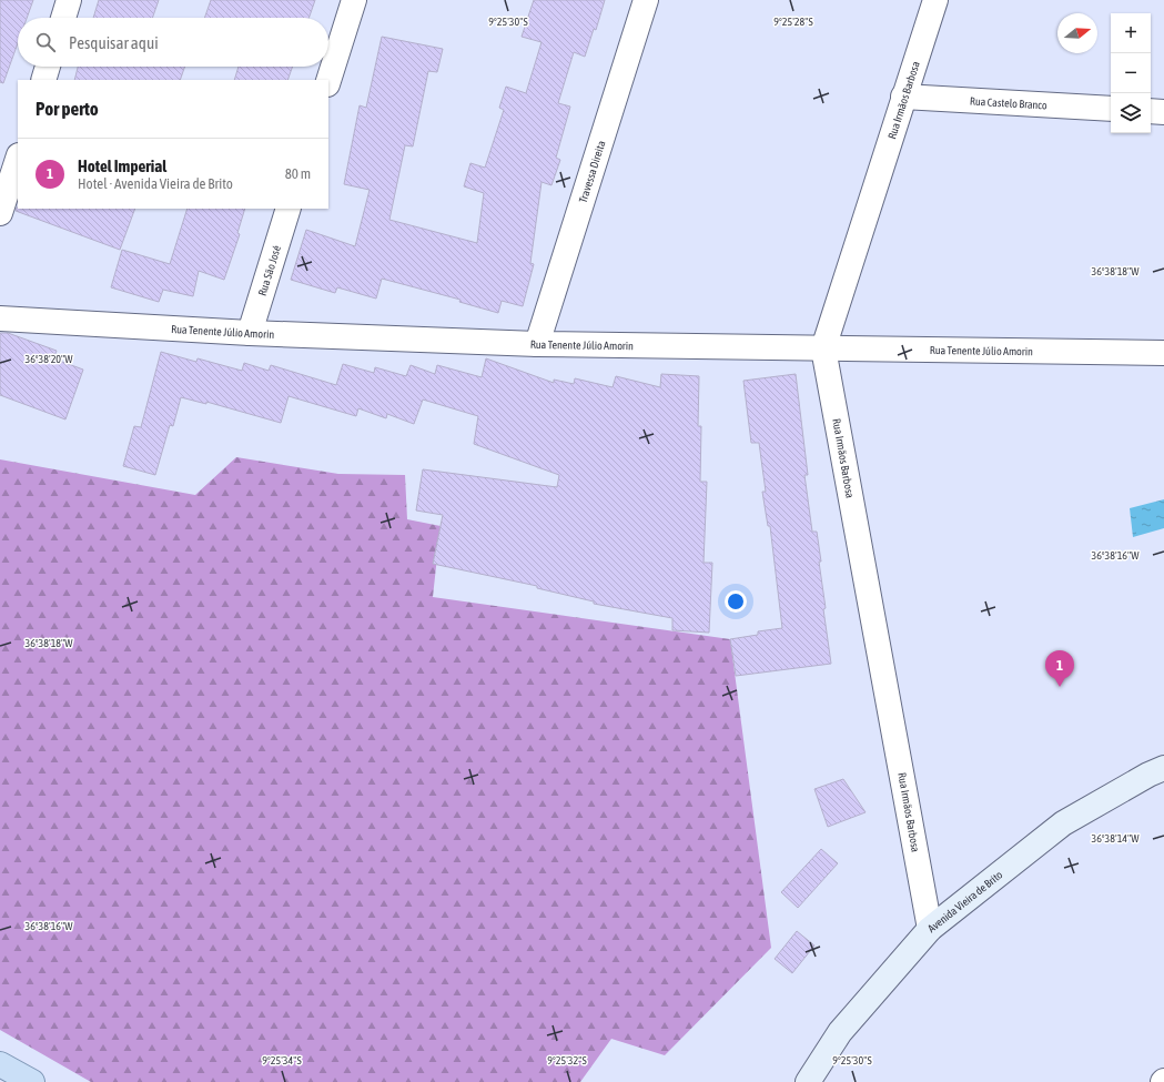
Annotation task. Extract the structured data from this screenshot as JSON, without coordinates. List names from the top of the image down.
{
  "streets": {
    "main road": ["Avenida Vieira de Brito"],
    "street": [
      "Rua Irmãos Barbosa",
      "Rua Castelo Branco",
      "Travessa Direita",
      "Rua São José",
      "Rua Tenente Júlio Amorin"
    ]
  },
  "crossings": [
    ["Rua Irmãos Barbosa", "Rua Castelo Branco"],
    ["Rua Irmãos Barbosa", "Rua Tenente Júlio Amorin"],
    ["Rua Irmãos Barbosa", "Avenida Vieira de Brito"],
    ["Travessa Direita", "Rua Tenente Júlio Amorin"],
    ["Rua São José", "Rua Tenente Júlio Amorin"]
  ],
  "north": "right",
  "page": {
    "map_buttons": ["+", "−"],
    "search": "Pesquisar aqui",
    "heading": "Por perto",
    "list": [
      {
        "mark": "1",
        "name": "Hotel Imperial",
        "note": "Hotel · Avenida Vieira de Brito",
        "value": "80 m"
      }
    ],
    "pins": "1"
  },
  "coordinates": [
    "9°25'30\"S",
    "9°25'28\"S",
    "36°38'18\"W",
    "36°38'20\"W",
    "36°38'16\"W",
    "36°38'14\"W",
    "9°25'34\"S",
    "9°25'32\"S"
  ]
}
